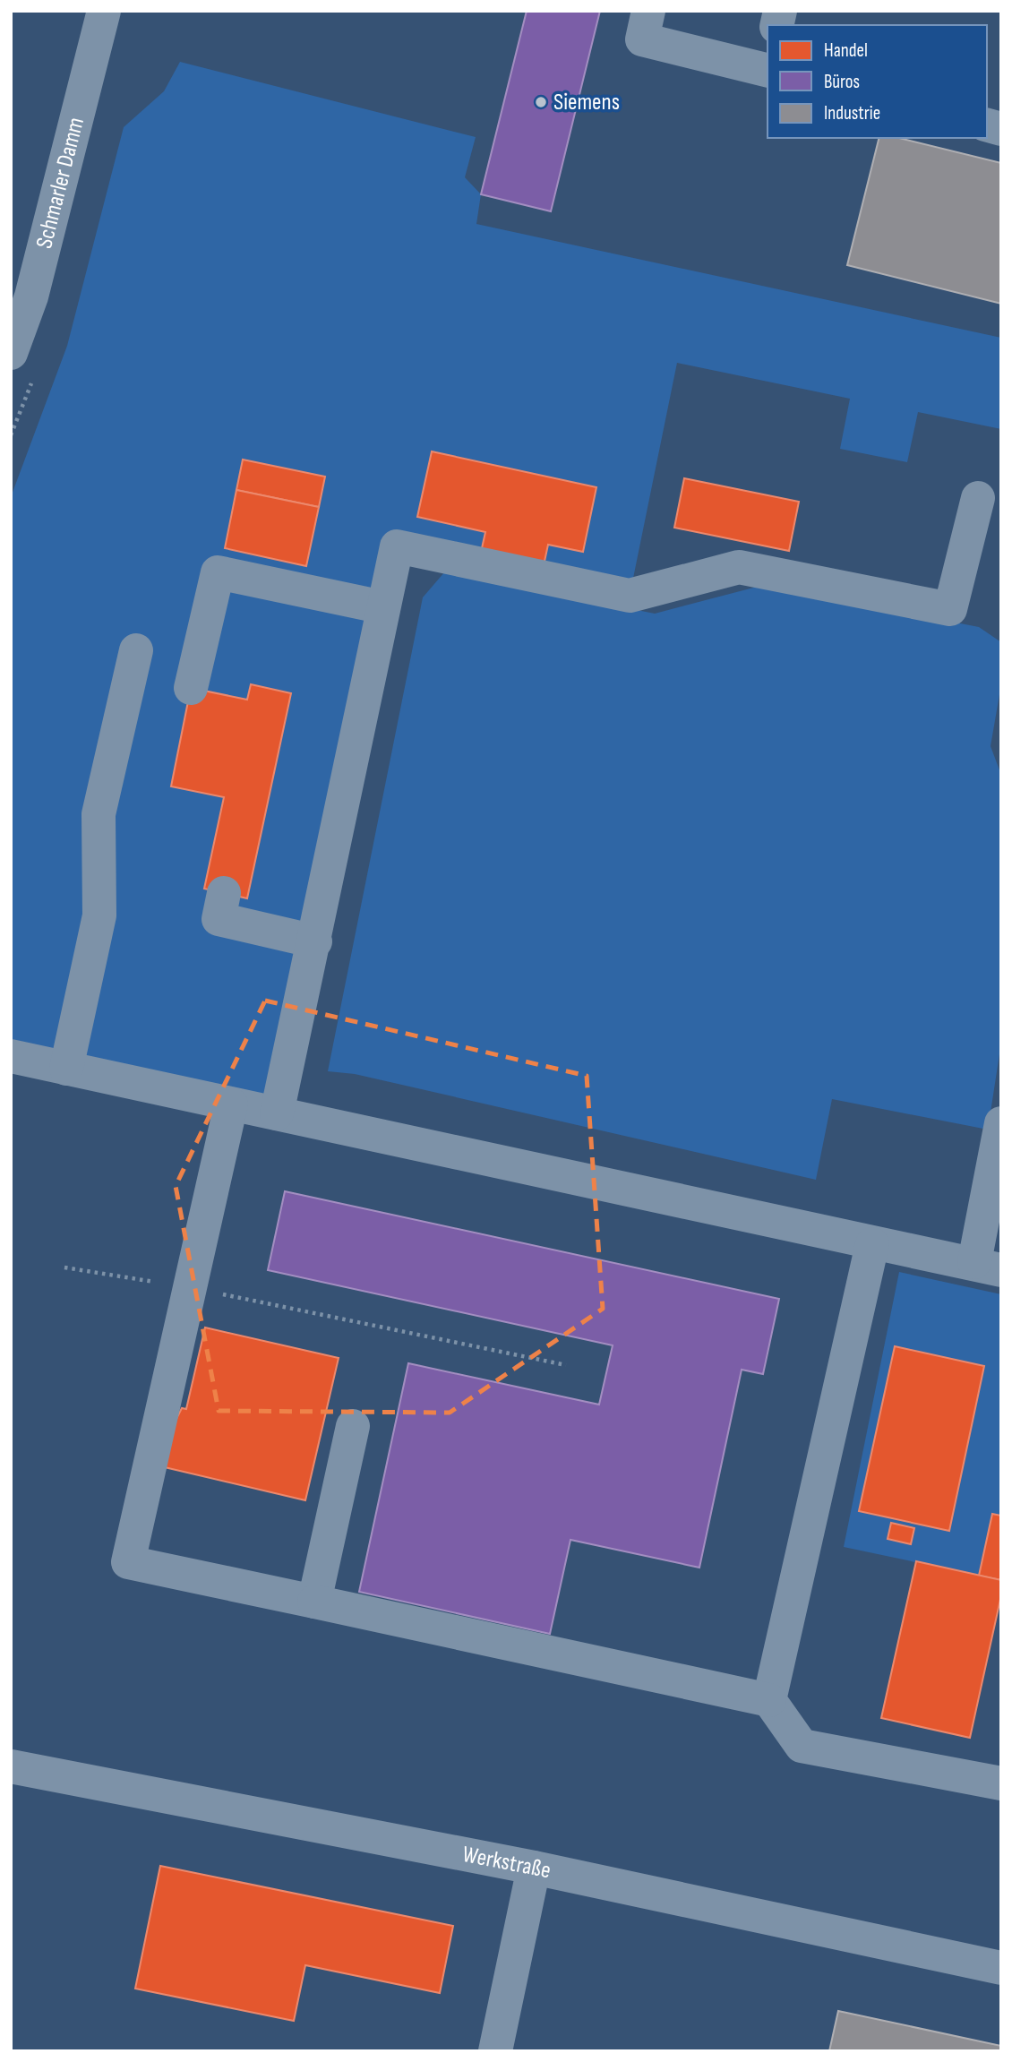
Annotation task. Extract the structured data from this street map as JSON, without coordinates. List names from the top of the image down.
{
  "streets": {
    "street": ["Schmarler Damm", "Werkstraße"]
  },
  "places": ["Siemens"],
  "legend": ["Handel", "Büros", "Industrie"]
}
